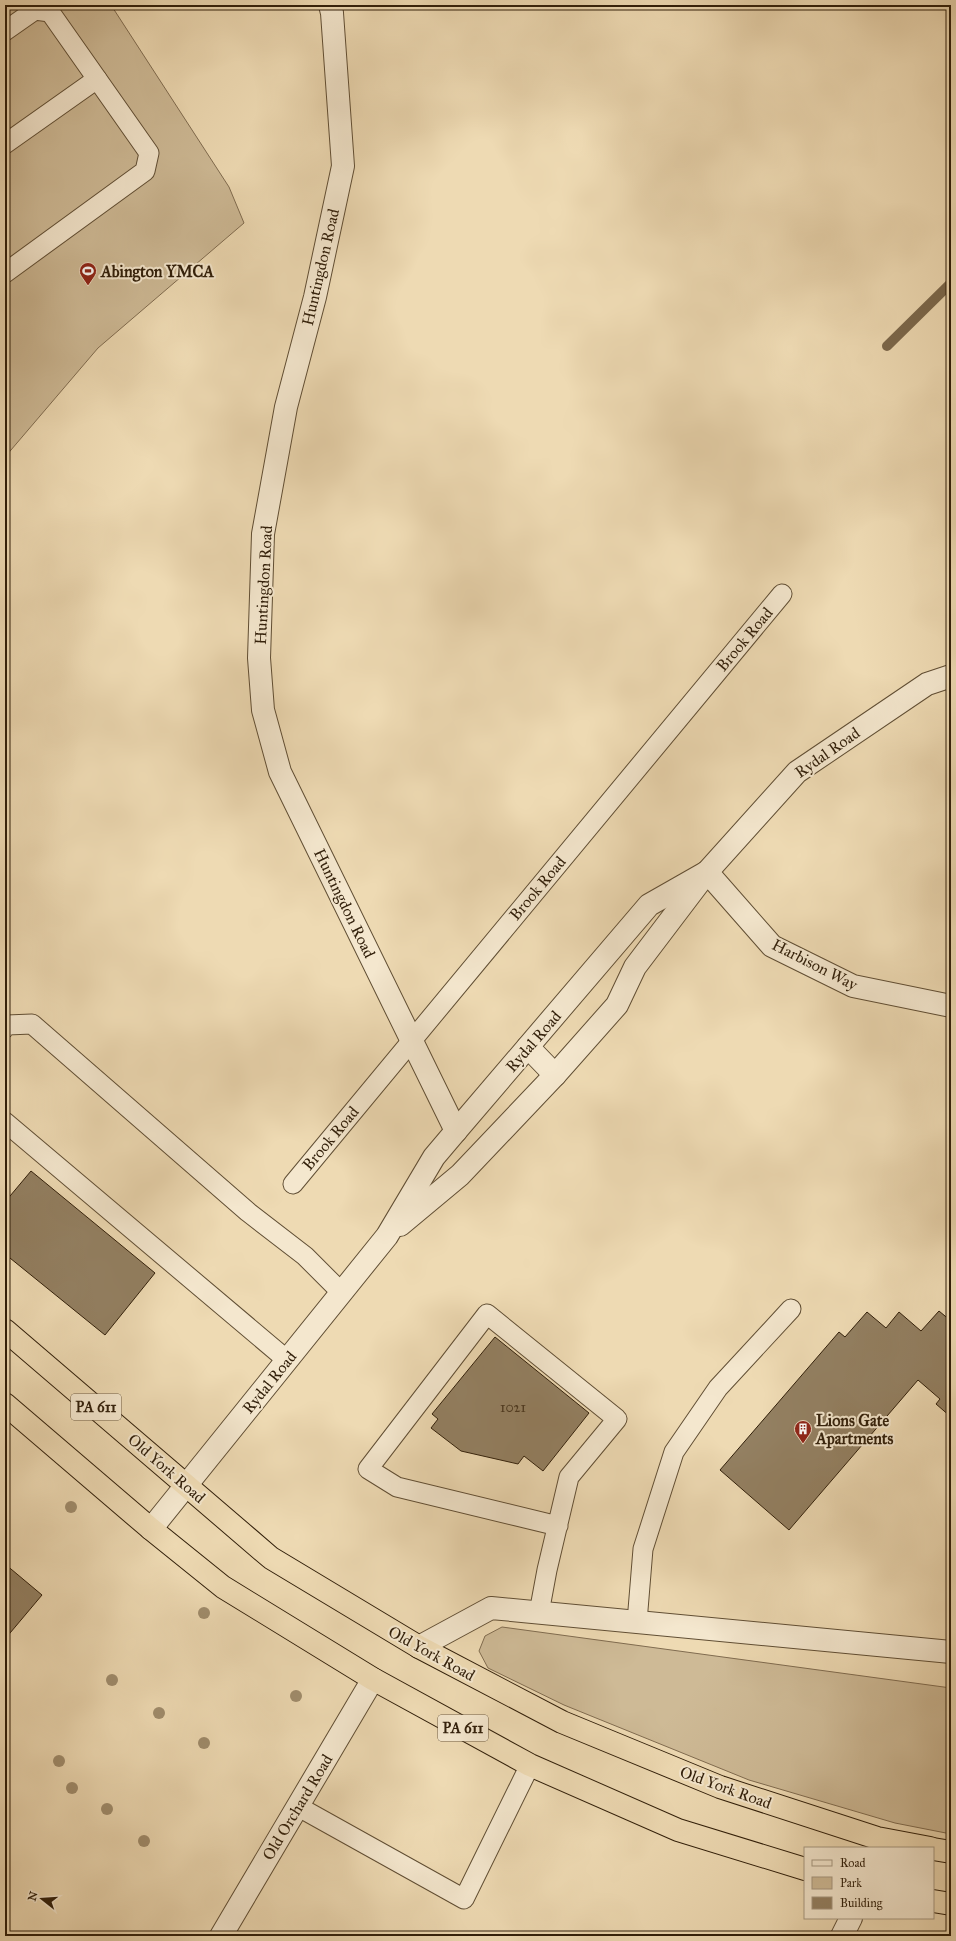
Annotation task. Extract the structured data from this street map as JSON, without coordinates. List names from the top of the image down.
{
  "streets": {
    "highway": ["PA 611", "Old York Road"],
    "street": [
      "Huntingdon Road",
      "Rydal Road",
      "Harbison Way",
      "Old Orchard Road"
    ],
    "lane": ["Brook Road"]
  },
  "crossings": [
    ["Huntingdon Road", "Brook Road"],
    ["Huntingdon Road", "Rydal Road"],
    ["Rydal Road", "Harbison Way"],
    ["Rydal Road", "PA 611"],
    ["Rydal Road", "Old York Road"],
    ["PA 611", "Old Orchard Road"]
  ],
  "places": {
    "sports": ["Abington YMCA"],
    "building": ["Lions Gate Apartments"]
  },
  "house_numbers": ["1021"],
  "legend": ["Road", "Park", "Building"],
  "north": "left"
}
